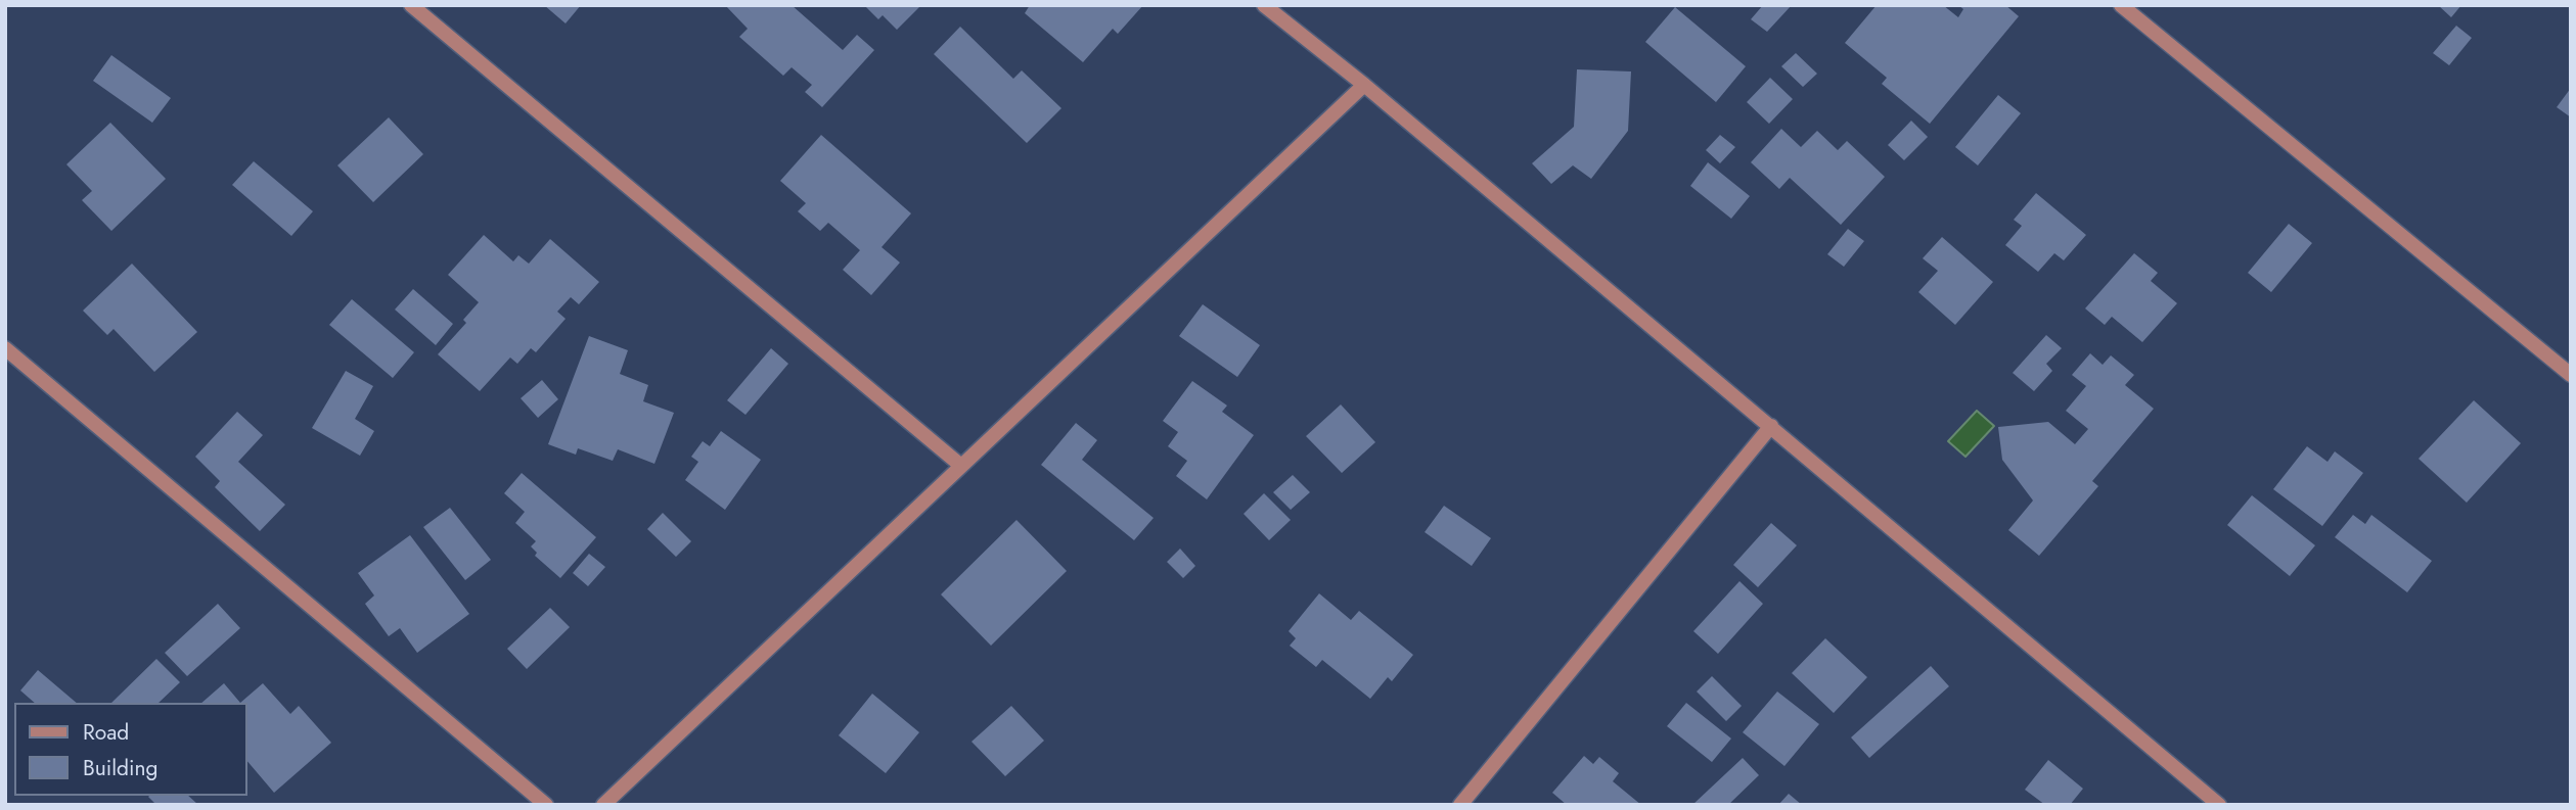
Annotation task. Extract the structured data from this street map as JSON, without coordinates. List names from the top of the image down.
{
  "legend": ["Road", "Building"]
}
